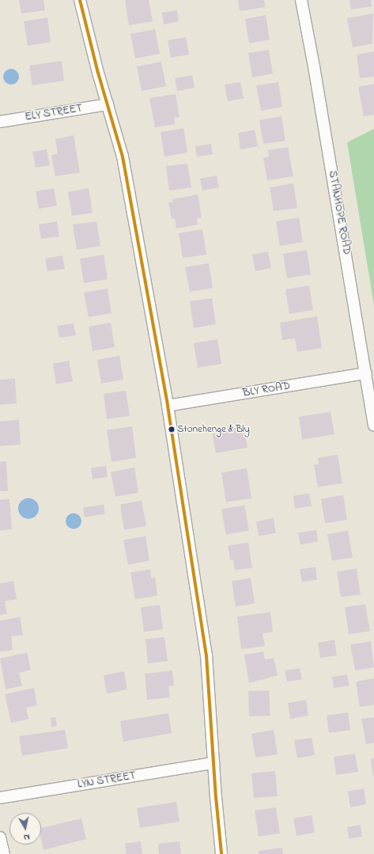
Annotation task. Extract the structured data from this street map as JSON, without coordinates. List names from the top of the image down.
{
  "streets": {
    "street": [
      "ELY STREET",
      "STANHOPE ROAD",
      "BLY ROAD",
      "LYN STREET"
    ]
  },
  "crossings": [
    ["STANHOPE ROAD", "BLY ROAD"]
  ],
  "places": ["Stonehenge & Bly"],
  "north": "bottom"
}
